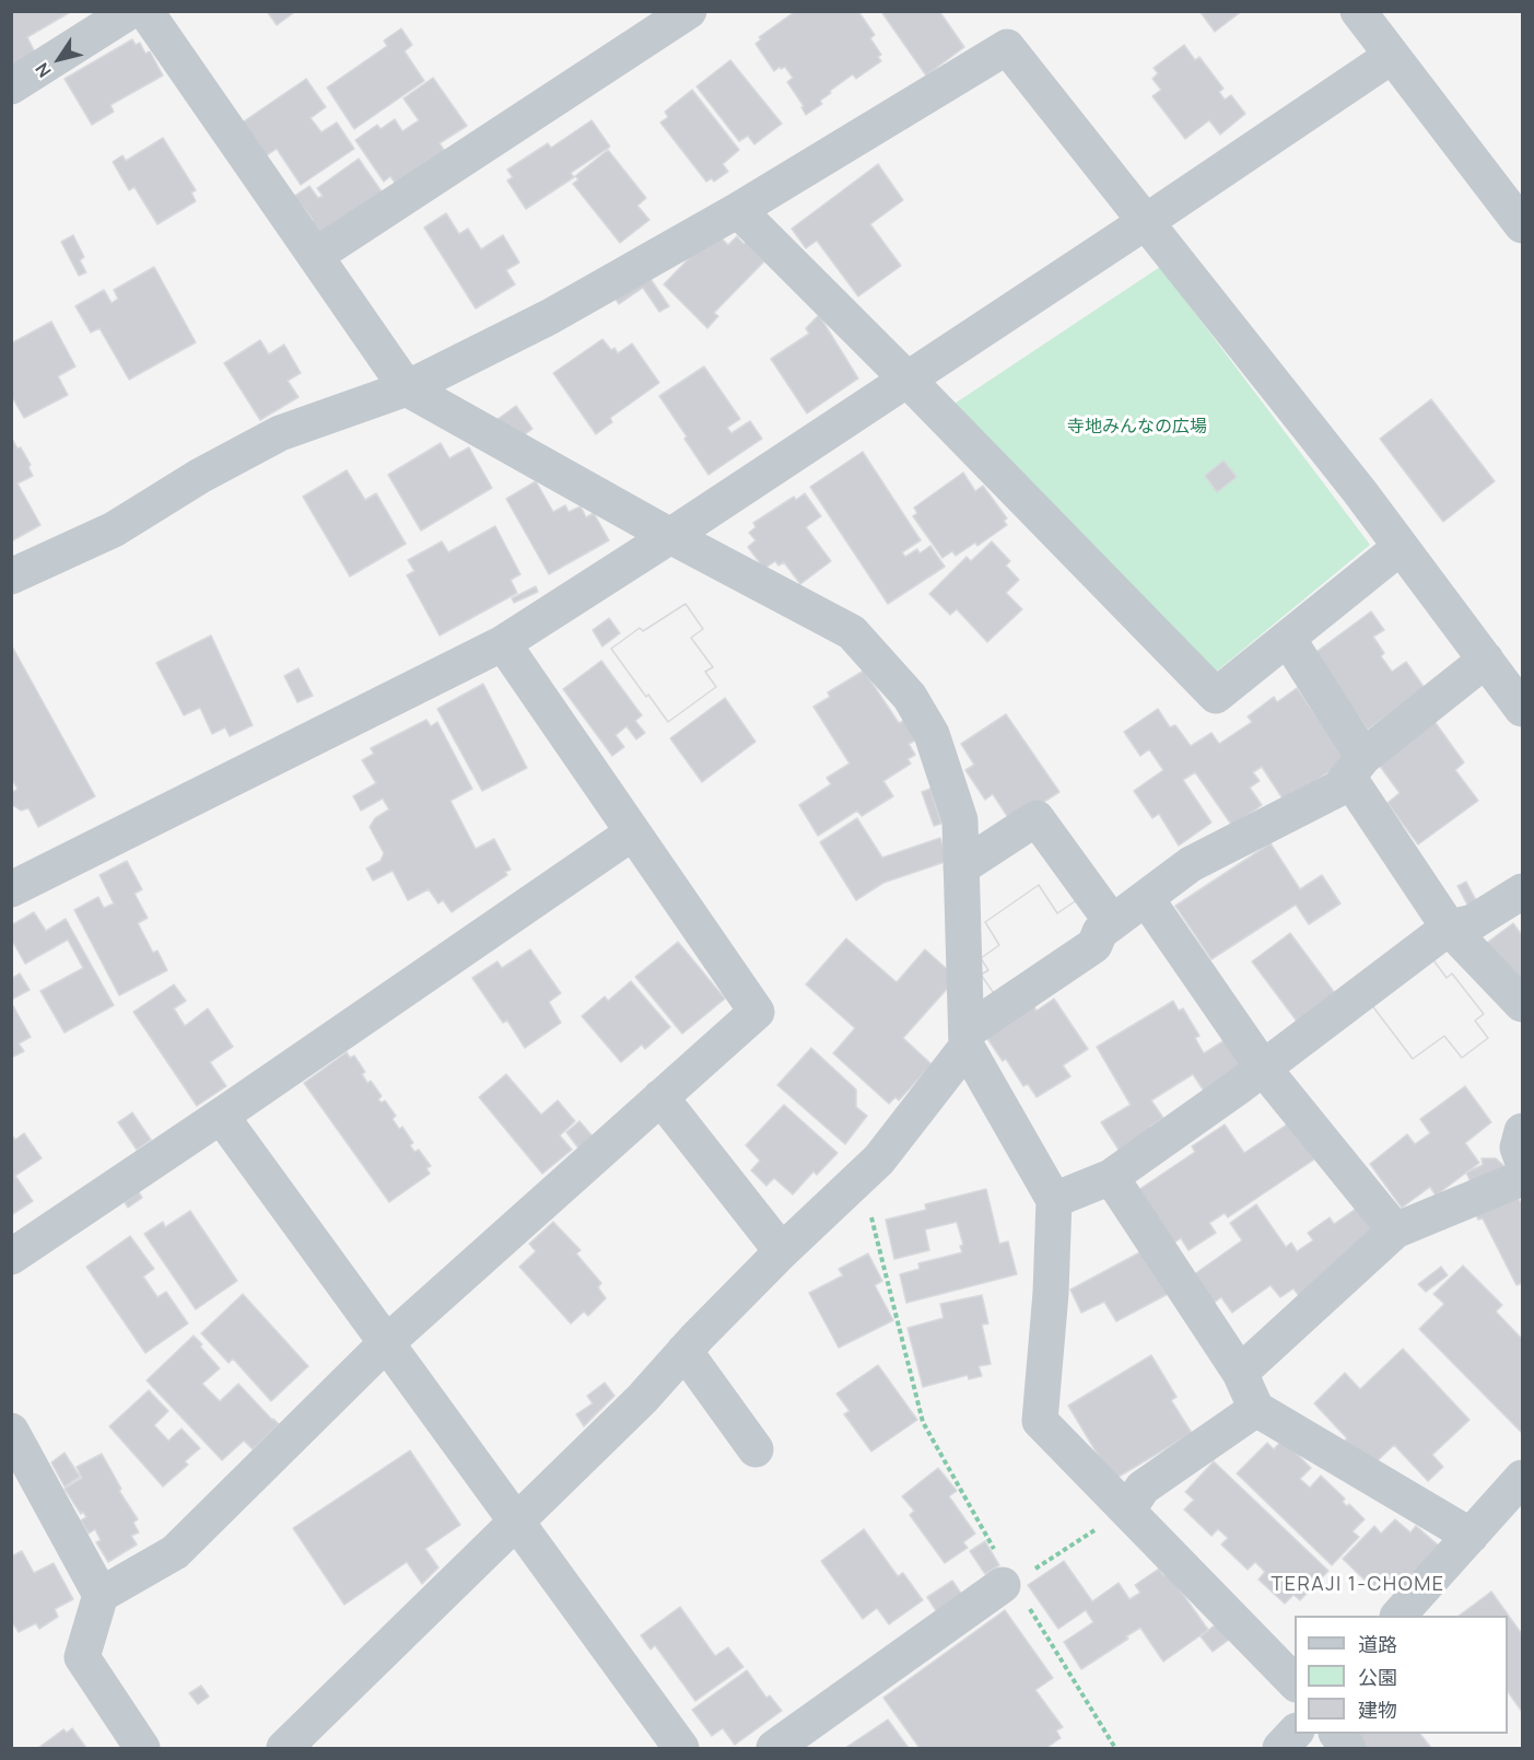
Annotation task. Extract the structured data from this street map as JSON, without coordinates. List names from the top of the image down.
{
  "districts": ["TERAJI 1-CHOME"],
  "parks": ["寺地みんなの広場"],
  "legend": ["道路", "公園", "建物"],
  "north": "bottom left"
}
